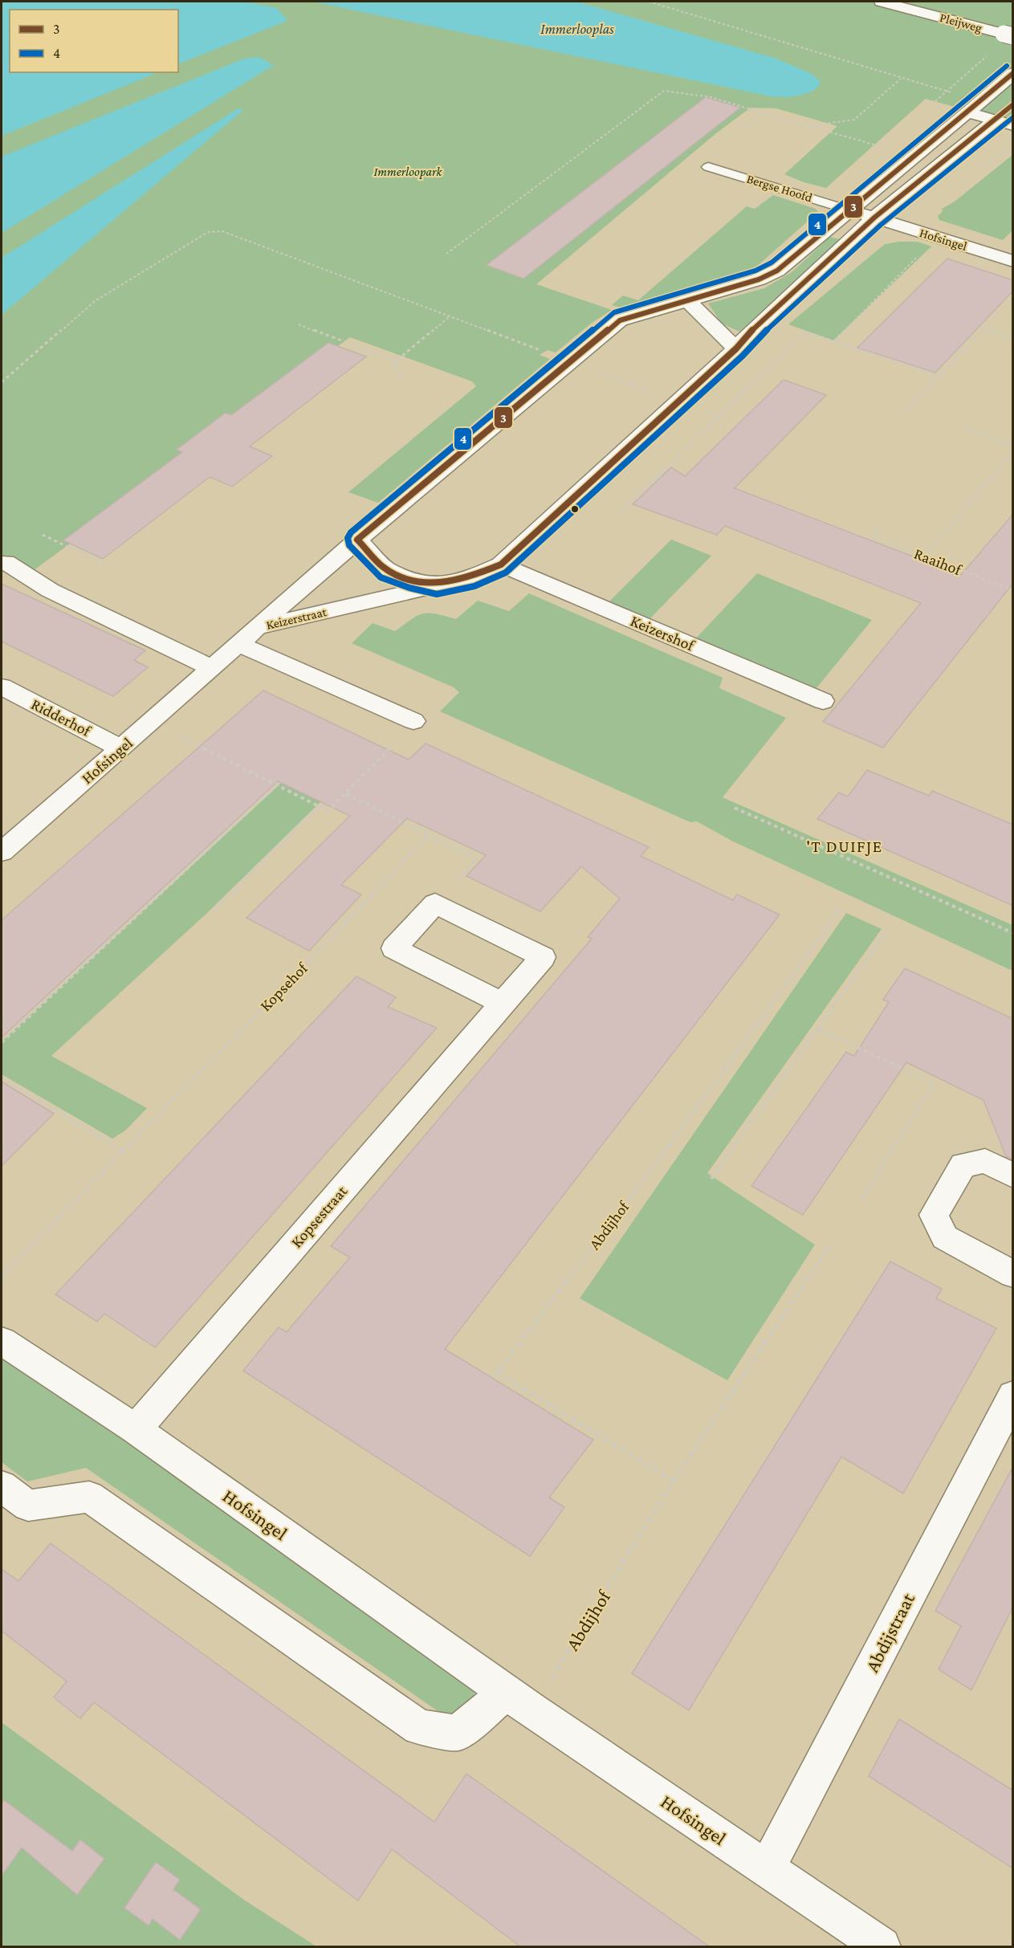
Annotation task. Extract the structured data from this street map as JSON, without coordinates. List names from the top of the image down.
{
  "streets": {
    "main road": [
      "Pleijweg",
      "Hofsingel",
      "Keizerstraat",
      "Keizershof",
      "Ridderhof",
      "Kopsestraat",
      "Abdijstraat"
    ],
    "lane": ["Bergse Hoofd"],
    "path": ["Raaihof", "Kopsehof", "Abdijhof"]
  },
  "crossings": [
    ["Bergse Hoofd", "Hofsingel"],
    ["Bergse Hoofd", "Keizerstraat"],
    ["Hofsingel", "Keizerstraat"],
    ["Hofsingel", "Ridderhof"],
    ["Hofsingel", "Kopsestraat"],
    ["Hofsingel", "Abdijhof"],
    ["Hofsingel", "Abdijstraat"],
    ["Keizerstraat", "Keizershof"]
  ],
  "districts": ["'T DUIFJE"],
  "water": ["Immerlooplas"],
  "parks": ["Immerloopark"],
  "lines": ["transit line 4", "transit line 3"],
  "legend": ["3", "4"]
}
